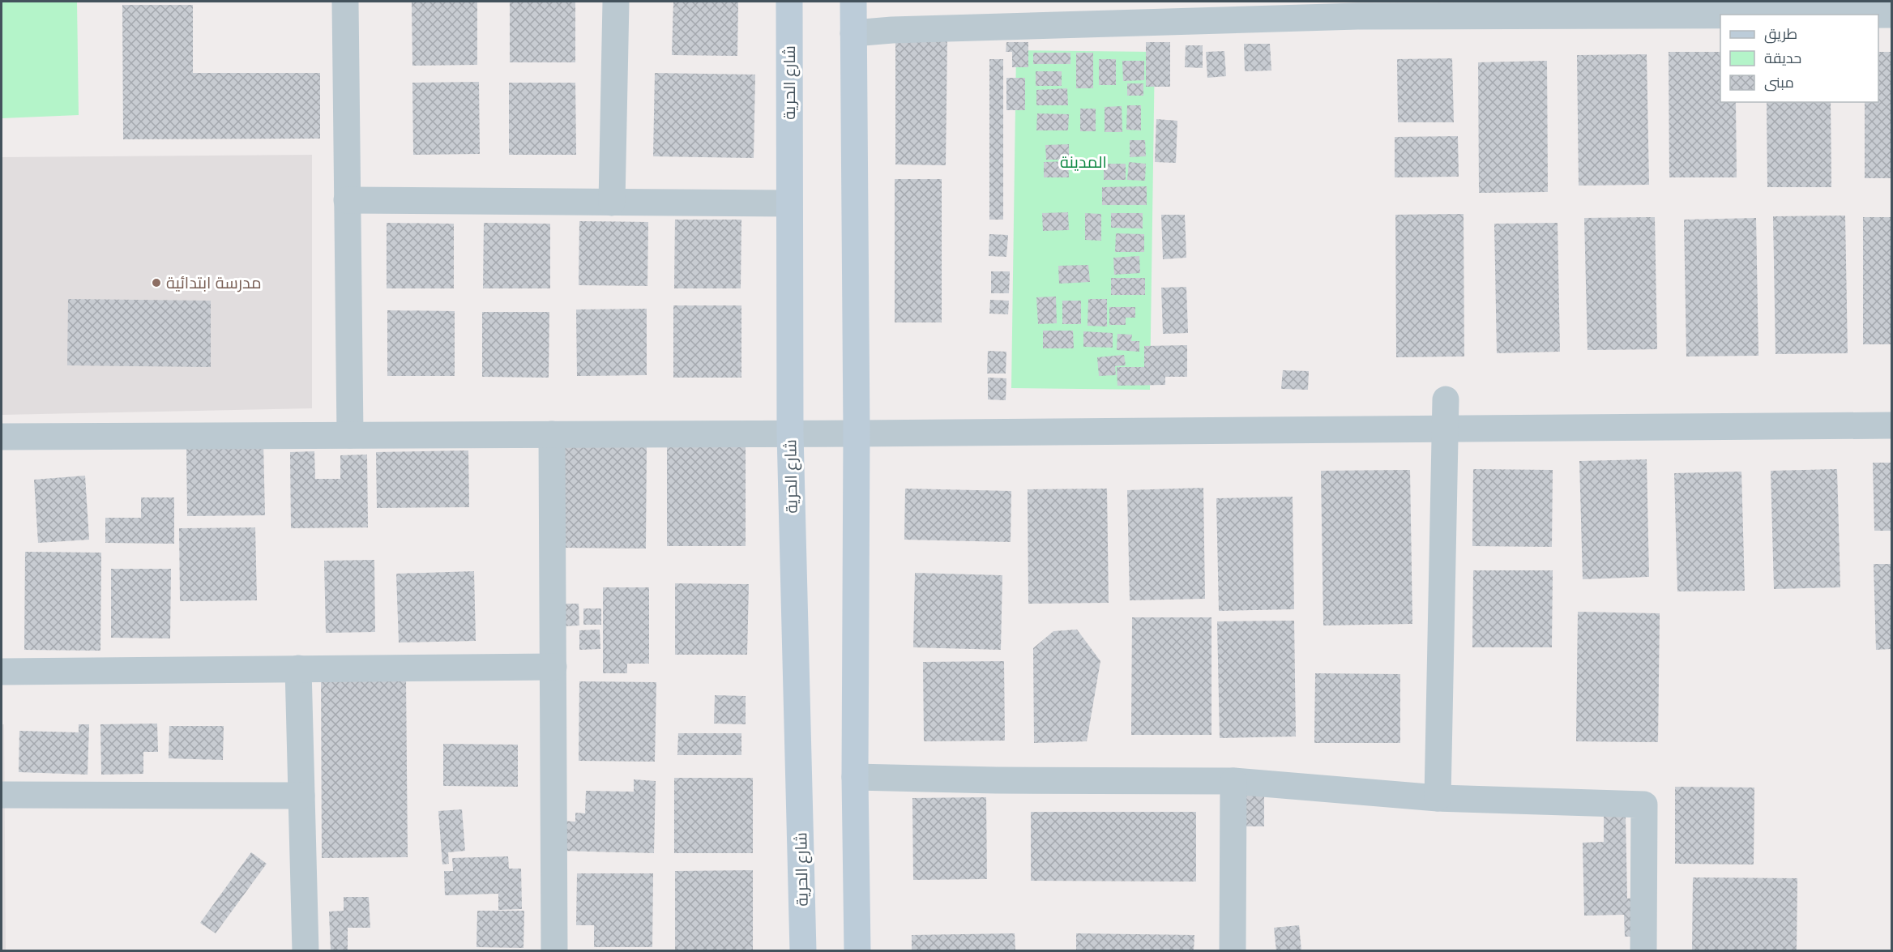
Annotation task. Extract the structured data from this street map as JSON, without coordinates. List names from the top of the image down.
{
  "streets": {
    "main road": ["شارع الحرية"]
  },
  "parks": ["المدينة"],
  "places": ["مدرسة ابتدائية"],
  "legend": ["طريق", "حديقة", "مبنى"]
}
